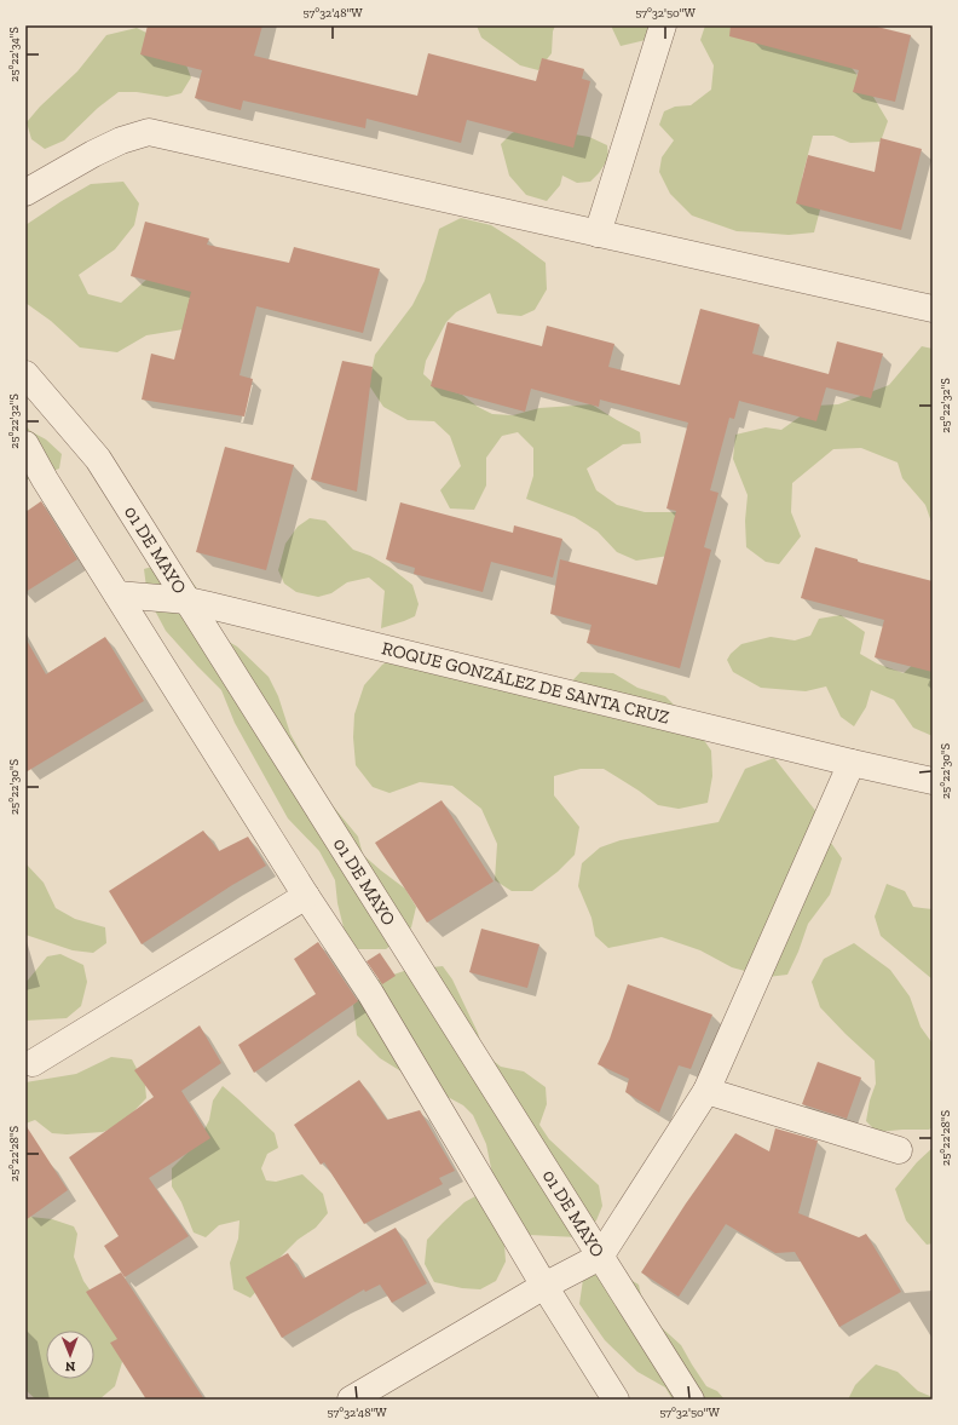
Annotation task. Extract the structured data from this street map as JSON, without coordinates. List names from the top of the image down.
{
  "streets": {
    "street": ["01 DE MAYO", "ROQUE GONZÁLEZ DE SANTA CRUZ"]
  },
  "crossings": [
    ["01 DE MAYO", "ROQUE GONZÁLEZ DE SANTA CRUZ"]
  ],
  "north": "bottom",
  "coordinates": [
    "57°32'48\"W",
    "57°32'50\"W",
    "25°22'34\"S",
    "25°22'32\"S",
    "25°22'30\"S",
    "25°22'28\"S"
  ]
}
